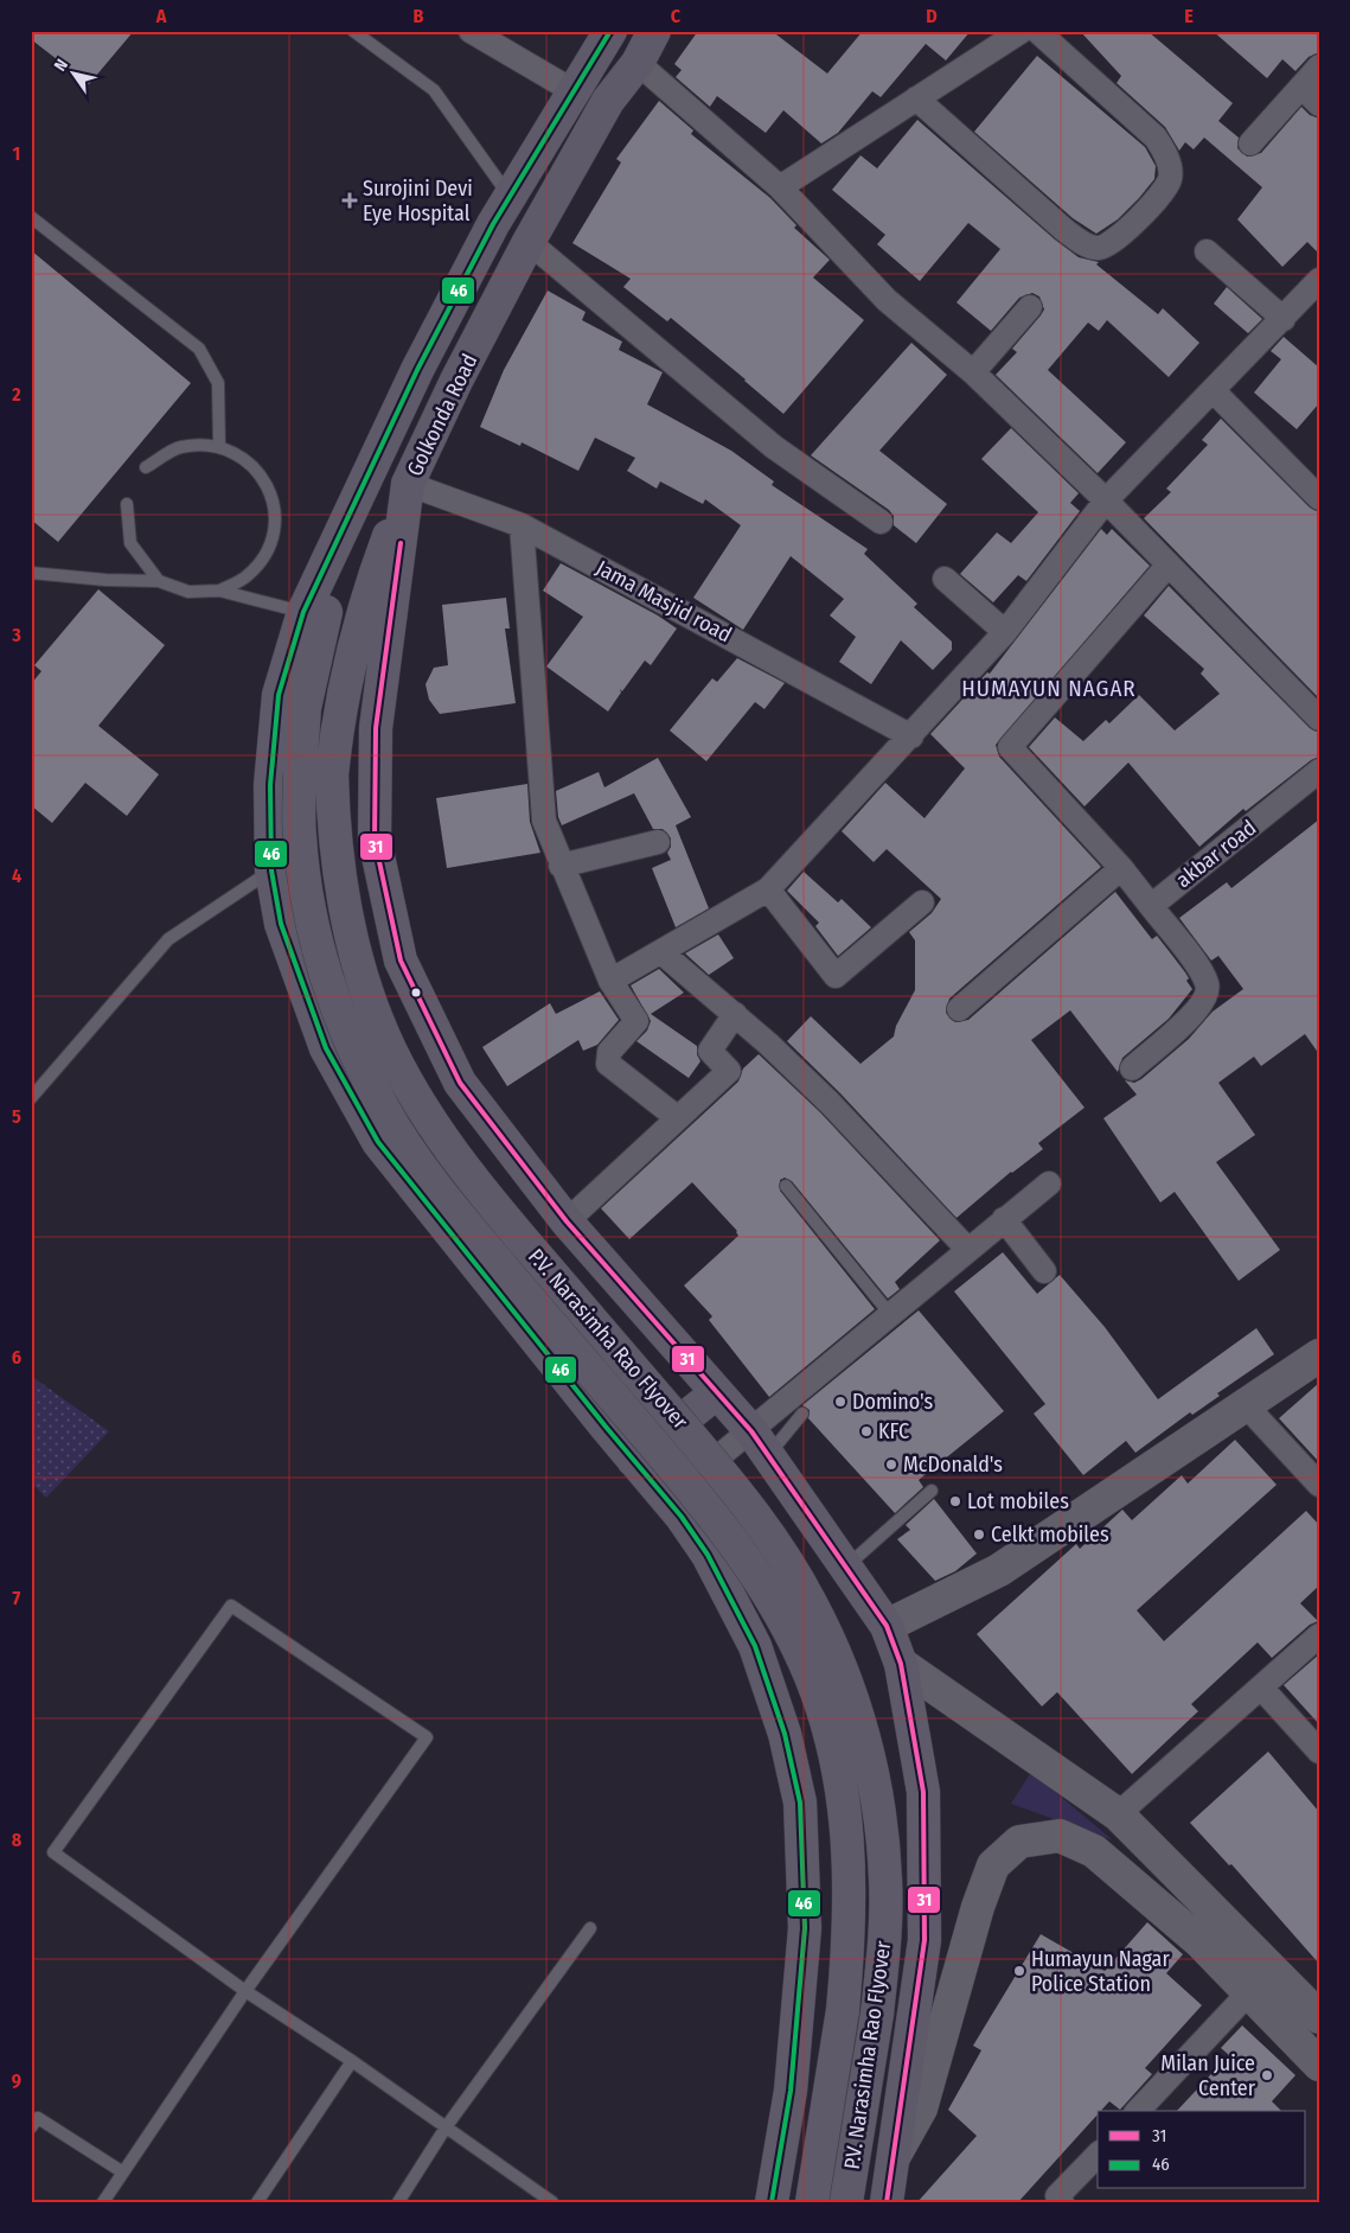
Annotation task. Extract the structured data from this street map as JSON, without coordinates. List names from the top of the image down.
{
  "streets": {
    "highway": ["Golkonda Road", "P.V. Narasimha Rao Flyover"],
    "street": ["Jama Masjid road", "akbar road"]
  },
  "crossings": [
    ["Golkonda Road", "Jama Masjid road"],
    ["Golkonda Road", "P.V. Narasimha Rao Flyover"],
    ["Jama Masjid road", "P.V. Narasimha Rao Flyover"]
  ],
  "districts": ["HUMAYUN NAGAR"],
  "places": {
    "health": ["Surojini Devi Eye Hospital"],
    "other": [
      "Domino's",
      "KFC",
      "McDonald's",
      "Lot mobiles",
      "Celkt mobiles",
      "Humayun Nagar Police Station",
      "Milan Juice Center"
    ]
  },
  "lines": ["transit line 46", "transit line 31"],
  "legend": ["31", "46"],
  "north": "top left",
  "grid": {
    "columns": [
      "A",
      "B",
      "C",
      "D",
      "E"
    ],
    "rows": [
      "1",
      "2",
      "3",
      "4",
      "5",
      "6",
      "7",
      "8",
      "9"
    ]
  }
}
